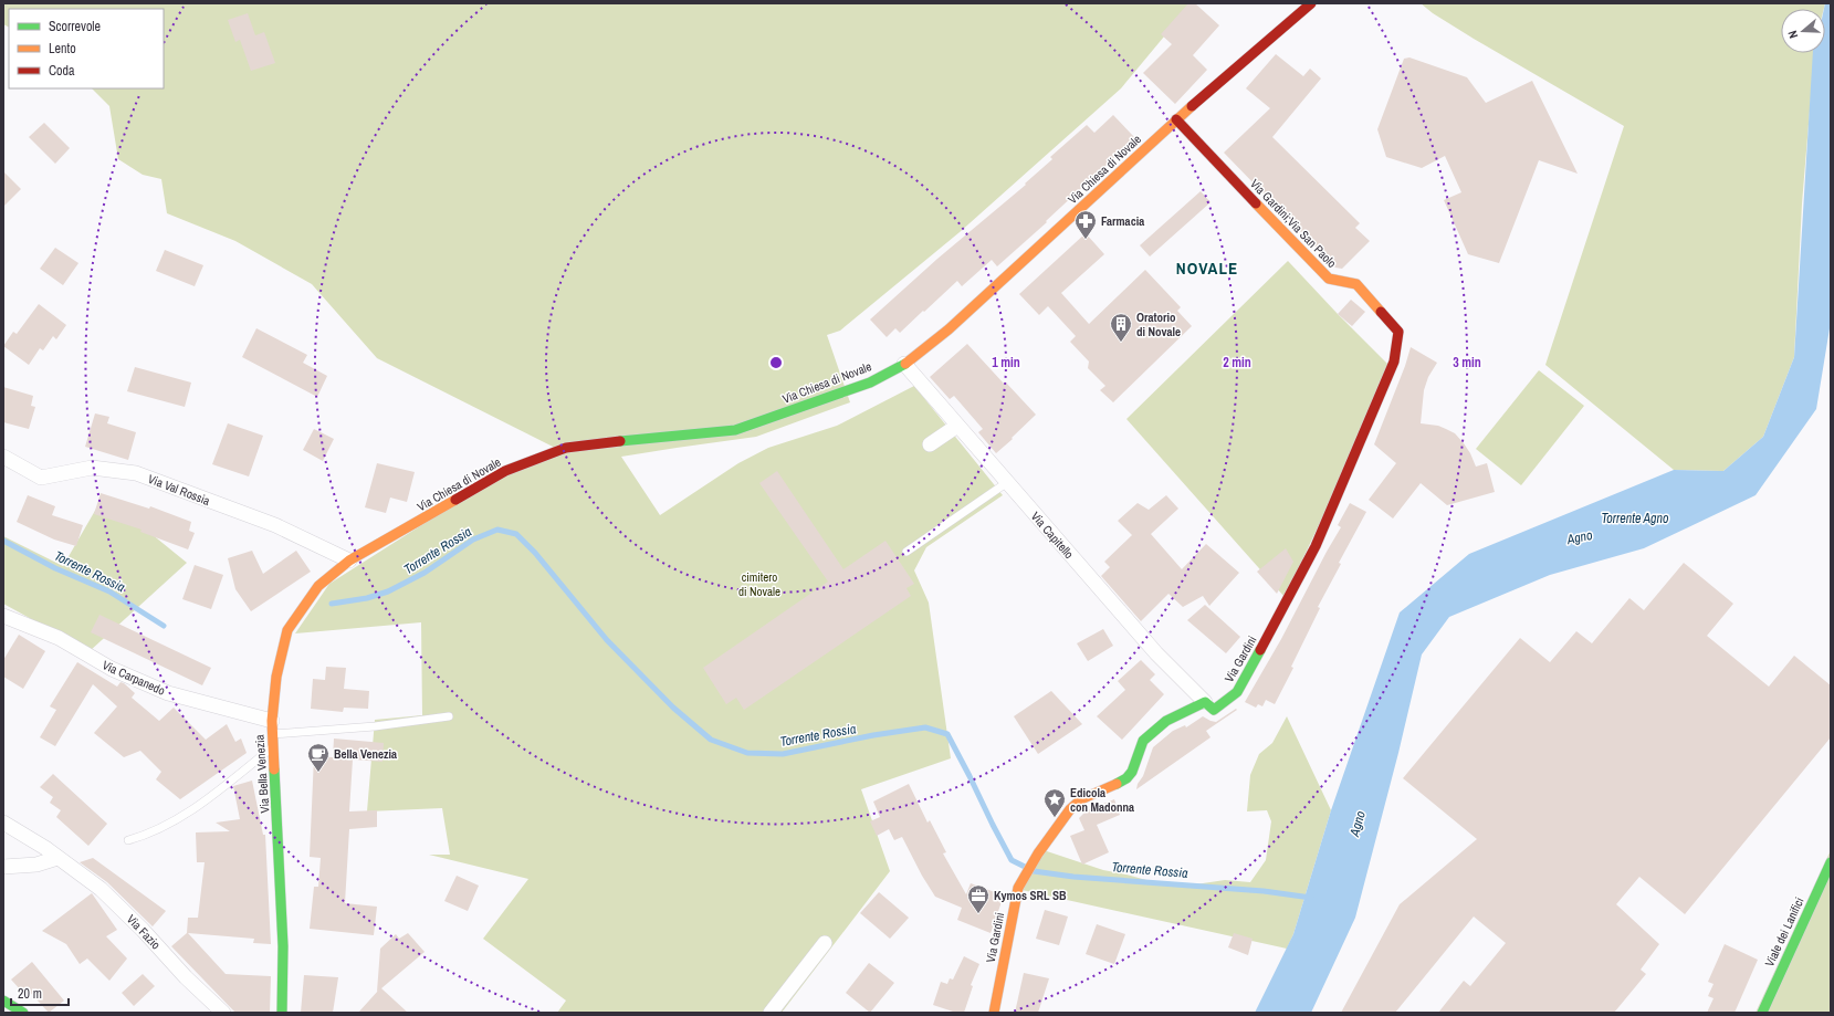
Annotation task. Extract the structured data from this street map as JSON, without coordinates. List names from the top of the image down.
{
  "streets": {
    "main road": [
      "Via Chiesa di Novale",
      "Via Gardini;Via San Paolo",
      "Via Gardini",
      "Via Bella Venezia",
      "Viale dei Lanifici"
    ],
    "street": [
      "Via Val Rossia",
      "Via Capitello",
      "Via Carpanedo",
      "Via Fazio"
    ]
  },
  "crossings": [
    ["Via Chiesa di Novale", "Via Gardini;Via San Paolo"],
    ["Via Chiesa di Novale", "Via Val Rossia"],
    ["Via Chiesa di Novale", "Via Capitello"],
    ["Via Chiesa di Novale", "Via Bella Venezia"],
    ["Via Gardini;Via San Paolo", "Via Gardini"],
    ["Via Val Rossia", "Via Bella Venezia"],
    ["Via Capitello", "Via Gardini"],
    ["Via Carpanedo", "Via Bella Venezia"]
  ],
  "districts": ["NOVALE"],
  "water": ["Torrente Agno", "Agno", "Torrente Rossia"],
  "parks": ["cimitero di Novale"],
  "places": {
    "pharmacy": ["Farmacia"],
    "building": ["Oratorio di Novale"],
    "cafe": ["Bella Venezia"],
    "place": ["Edicola con Madonna"],
    "office": ["Kymos SRL SB"]
  },
  "legend": ["Scorrevole", "Lento", "Coda"],
  "scale_bar": "20 m",
  "north": "left",
  "rings": ["1 min", "2 min", "3 min"]
}
